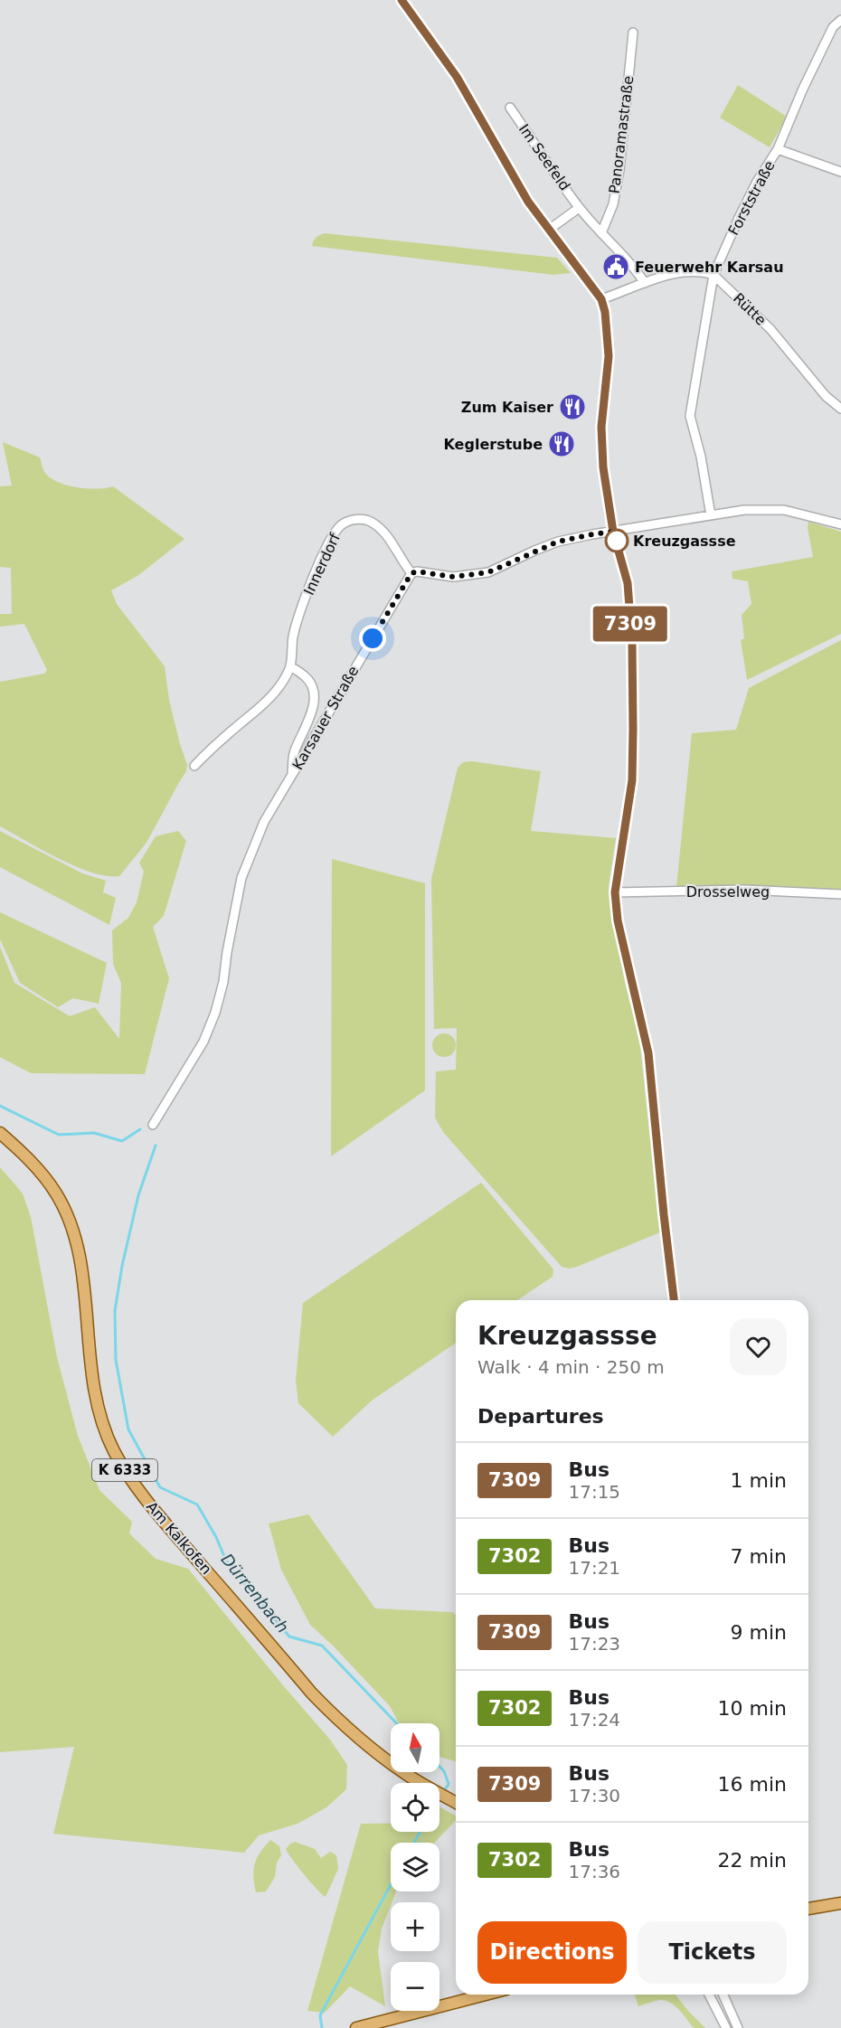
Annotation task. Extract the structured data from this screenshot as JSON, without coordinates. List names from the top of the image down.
{
  "streets": {
    "main road": ["K 6333", "Am Kalkofen"],
    "street": [
      "Panoramastraße",
      "Im Seefeld",
      "Forststraße",
      "Rütte",
      "Innerdorf",
      "Karsauer Straße",
      "Drosselweg"
    ]
  },
  "crossings": [
    ["Panoramastraße", "Im Seefeld"],
    ["Forststraße", "Rütte"],
    ["Innerdorf", "Karsauer Straße"]
  ],
  "water": ["Dürrenbach"],
  "places": {
    "public building": ["Feuerwehr Karsau"],
    "restaurant": ["Zum Kaiser", "Keglerstube"],
    "other": ["Kreuzgassse"]
  },
  "lines": ["bus line 7309"],
  "north": "top",
  "page": {
    "on_map": "7309",
    "heading": [
      ["Kreuzgassse", "Walk · 4 min · 250 m"],
      "Departures"
    ],
    "list": [
      {
        "mark": "7309",
        "name": "Bus",
        "note": "17:15",
        "value": "1 min"
      },
      {
        "mark": "7302",
        "name": "Bus",
        "note": "17:21",
        "value": "7 min"
      },
      {
        "mark": "7309",
        "name": "Bus",
        "note": "17:23",
        "value": "9 min"
      },
      {
        "mark": "7302",
        "name": "Bus",
        "note": "17:24",
        "value": "10 min"
      },
      {
        "mark": "7309",
        "name": "Bus",
        "note": "17:30",
        "value": "16 min"
      },
      {
        "mark": "7302",
        "name": "Bus",
        "note": "17:36",
        "value": "22 min"
      }
    ],
    "map_buttons": ["+", "−"],
    "buttons": ["Directions", "Tickets"]
  }
}
